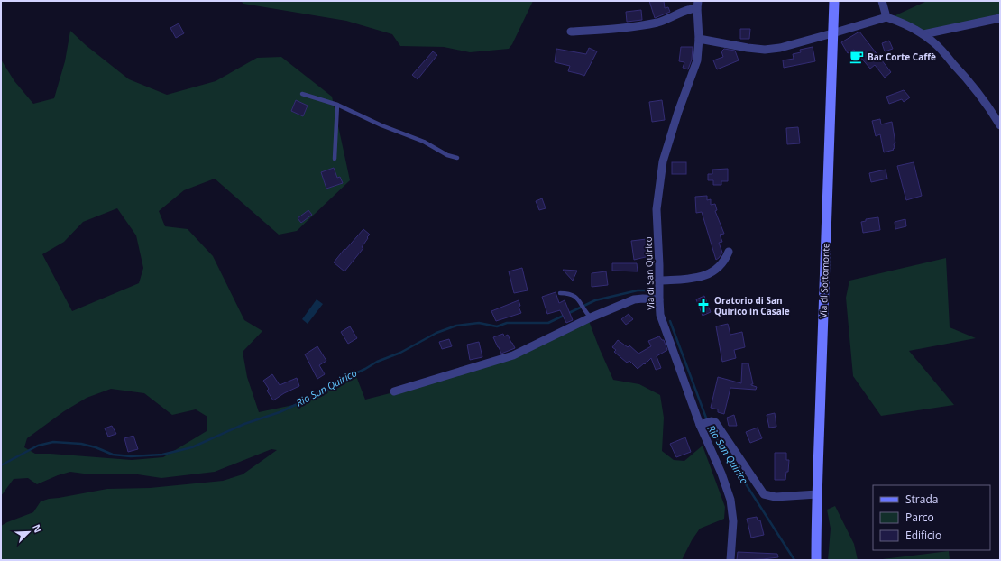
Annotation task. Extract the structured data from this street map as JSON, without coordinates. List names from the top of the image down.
{
  "streets": {
    "main road": ["Via di Sottomonte"],
    "street": ["Via di San Quirico"]
  },
  "water": ["Rio San Quirico"],
  "places": {
    "cafe": ["Bar Corte Caffè"],
    "church": ["Oratorio di San Quirico in Casale"]
  },
  "legend": ["Strada", "Parco", "Edificio"],
  "north": "top right"
}
